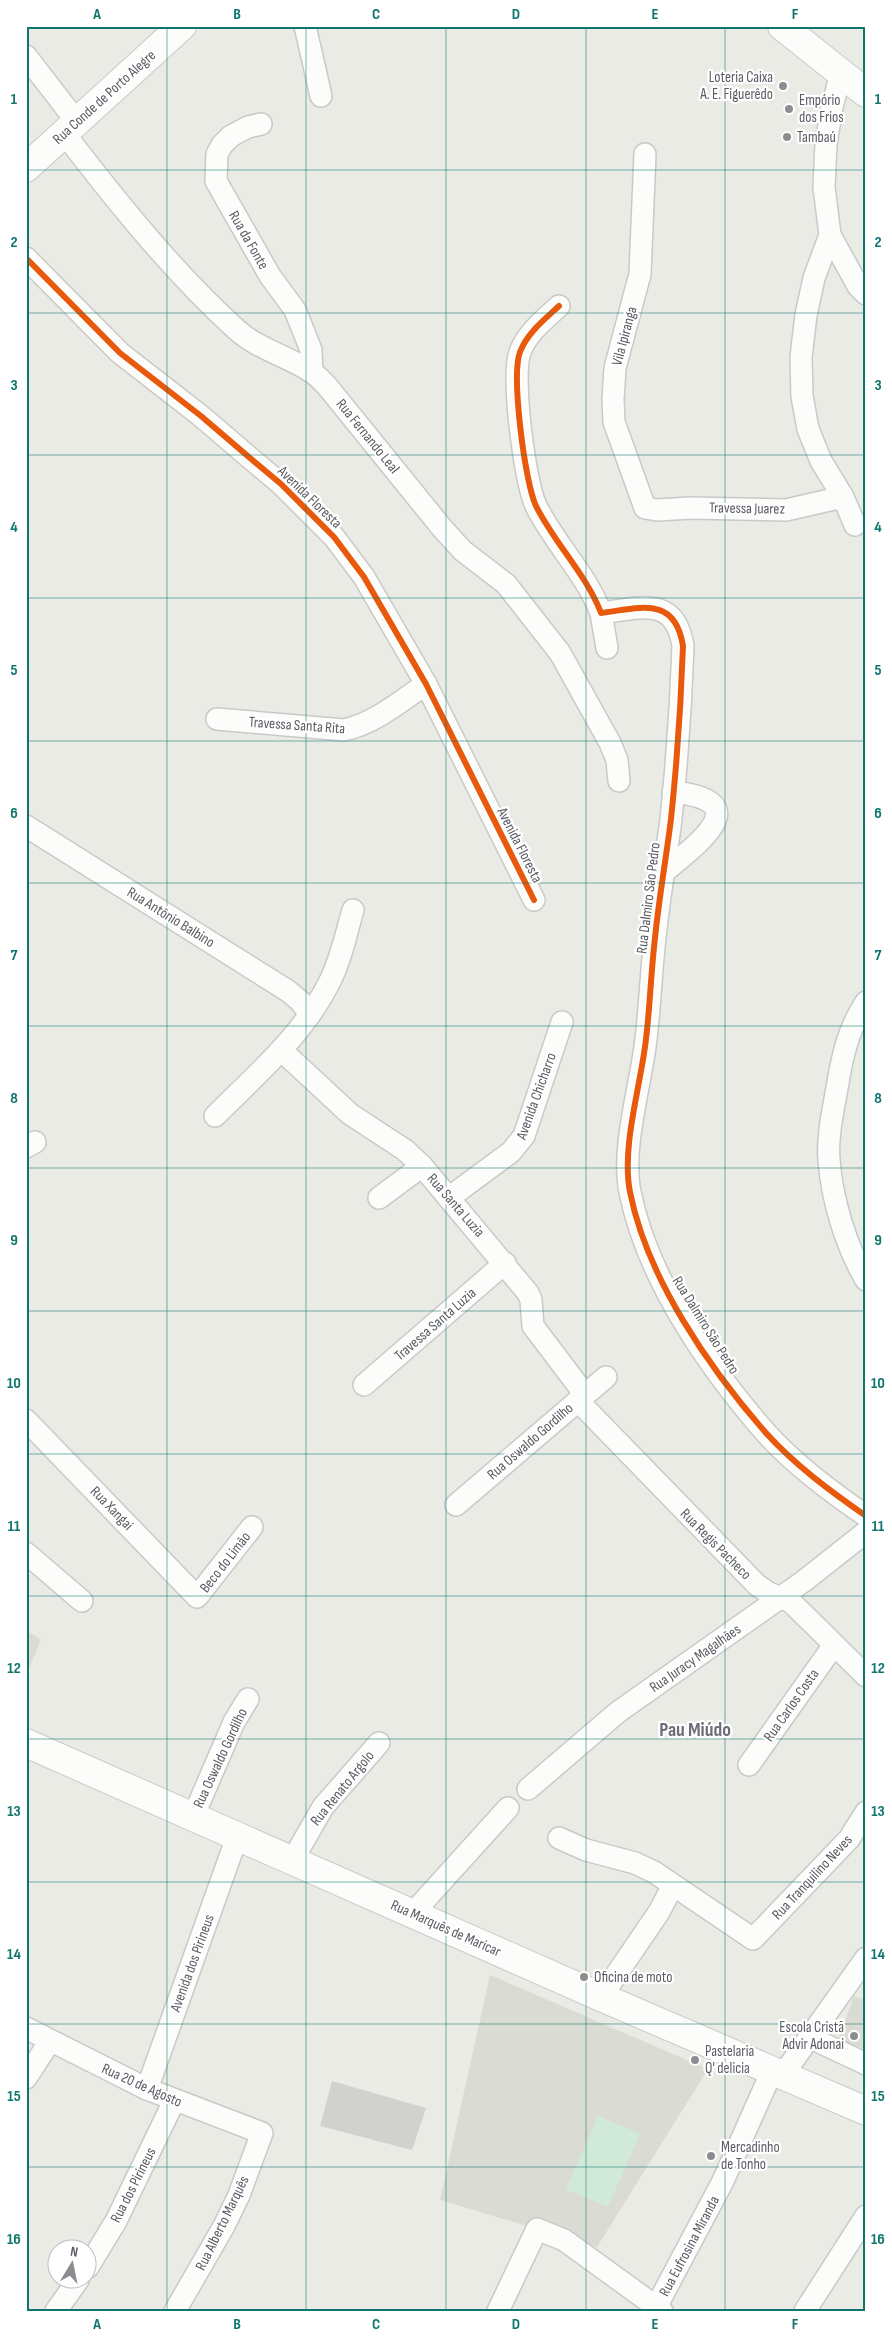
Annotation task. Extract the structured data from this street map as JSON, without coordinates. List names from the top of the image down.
{
  "streets": {
    "main road": ["Rua Conde de Porto Alegre", "Rua Marquês de Maricar"],
    "street": [
      "Rua da Fonte",
      "Vila Ipiranga",
      "Rua Fernando Leal",
      "Avenida Floresta",
      "Travessa Juarez",
      "Travessa Santa Rita",
      "Rua Dalmiro São Pedro",
      "Rua Antônio Balbino",
      "Avenida Chicharro",
      "Rua Santa Luzia",
      "Travessa Santa Luzia",
      "Rua Oswaldo Gordilho",
      "Rua Xangai",
      "Rua Regis Pacheco",
      "Beco do Limão",
      "Rua Juracy Magalhães",
      "Rua Carlos Costa",
      "Rua Renato Argolo",
      "Rua Tranquilino Neves",
      "Avenida dos Pirineus",
      "Rua 20 de Agosto",
      "Rua dos Pirineus",
      "Rua Alberto Marquês",
      "Rua Eufrosina Miranda"
    ]
  },
  "crossings": [
    ["Rua Conde de Porto Alegre", "Rua Fernando Leal"],
    ["Rua da Fonte", "Rua Fernando Leal"],
    ["Vila Ipiranga", "Travessa Juarez"],
    ["Avenida Floresta", "Travessa Santa Rita"],
    ["Avenida Chicharro", "Rua Santa Luzia"],
    ["Rua Santa Luzia", "Travessa Santa Luzia"],
    ["Rua Santa Luzia", "Rua Oswaldo Gordilho"],
    ["Rua Santa Luzia", "Rua Regis Pacheco"],
    ["Rua Oswaldo Gordilho", "Rua Regis Pacheco"],
    ["Rua Oswaldo Gordilho", "Rua Marquês de Maricar"],
    ["Rua Xangai", "Beco do Limão"],
    ["Rua Regis Pacheco", "Rua Juracy Magalhães"],
    ["Rua Regis Pacheco", "Rua Carlos Costa"],
    ["Rua Renato Argolo", "Rua Marquês de Maricar"],
    ["Rua Marquês de Maricar", "Avenida dos Pirineus"],
    ["Rua Marquês de Maricar", "Rua Eufrosina Miranda"],
    ["Avenida dos Pirineus", "Rua 20 de Agosto"],
    ["Rua 20 de Agosto", "Rua dos Pirineus"],
    ["Rua 20 de Agosto", "Rua Alberto Marquês"]
  ],
  "districts": ["Pau Miúdo"],
  "places": [
    "Loteria Caixa A. E. Figuerêdo",
    "Empório dos Frios",
    "Tambaú",
    "Oficina de moto",
    "Escola Cristã Advir Adonai",
    "Pastelaria Q' delicia",
    "Mercadinho de Tonho"
  ],
  "north": "top",
  "grid": {
    "columns": [
      "A",
      "B",
      "C",
      "D",
      "E",
      "F"
    ],
    "rows": [
      "1",
      "2",
      "3",
      "4",
      "5",
      "6",
      "7",
      "8",
      "9",
      "10",
      "11",
      "12",
      "13",
      "14",
      "15",
      "16"
    ]
  }
}
